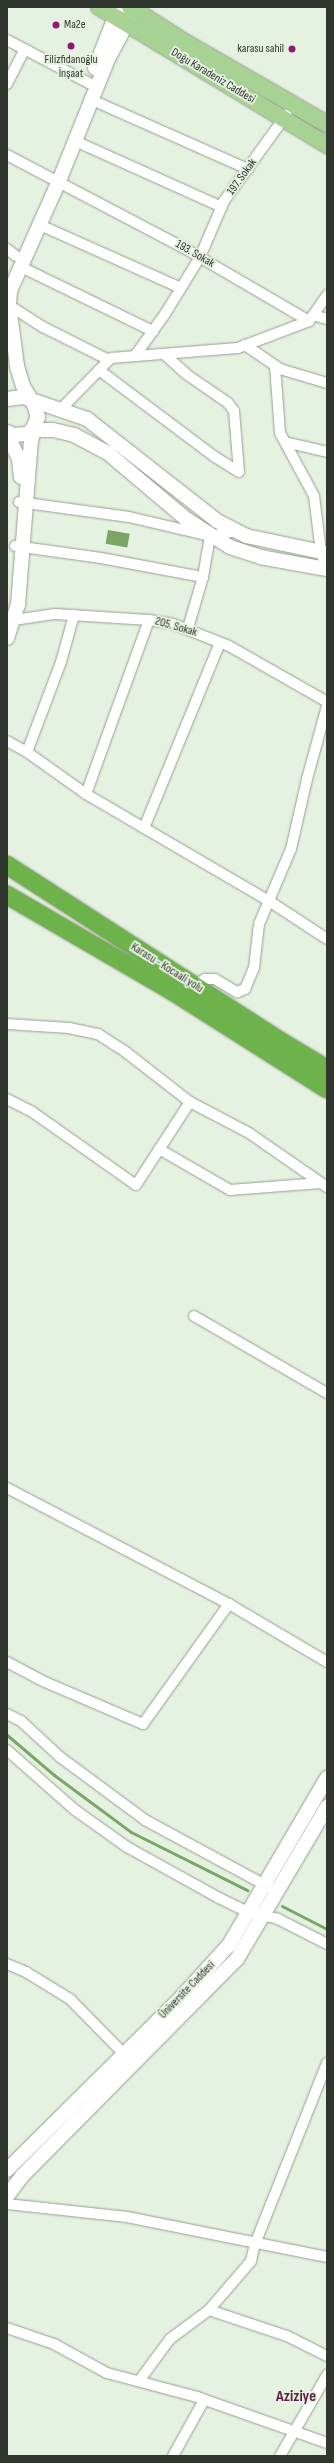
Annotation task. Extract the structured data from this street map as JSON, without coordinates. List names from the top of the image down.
{
  "streets": {
    "highway": ["Karasu - Kocaali yolu"],
    "main road": ["Doğu Karadeniz Caddesi", "Üniversite Caddesi"],
    "street": ["197. Sokak", "193. Sokak", "205. Sokak"]
  },
  "crossings": [
    ["Doğu Karadeniz Caddesi", "197. Sokak"],
    ["197. Sokak", "193. Sokak"]
  ],
  "districts": ["Aziziye"],
  "places": ["Ma2e", "Filizfidanoğlu İnşaat", "karasu sahil"]
}
